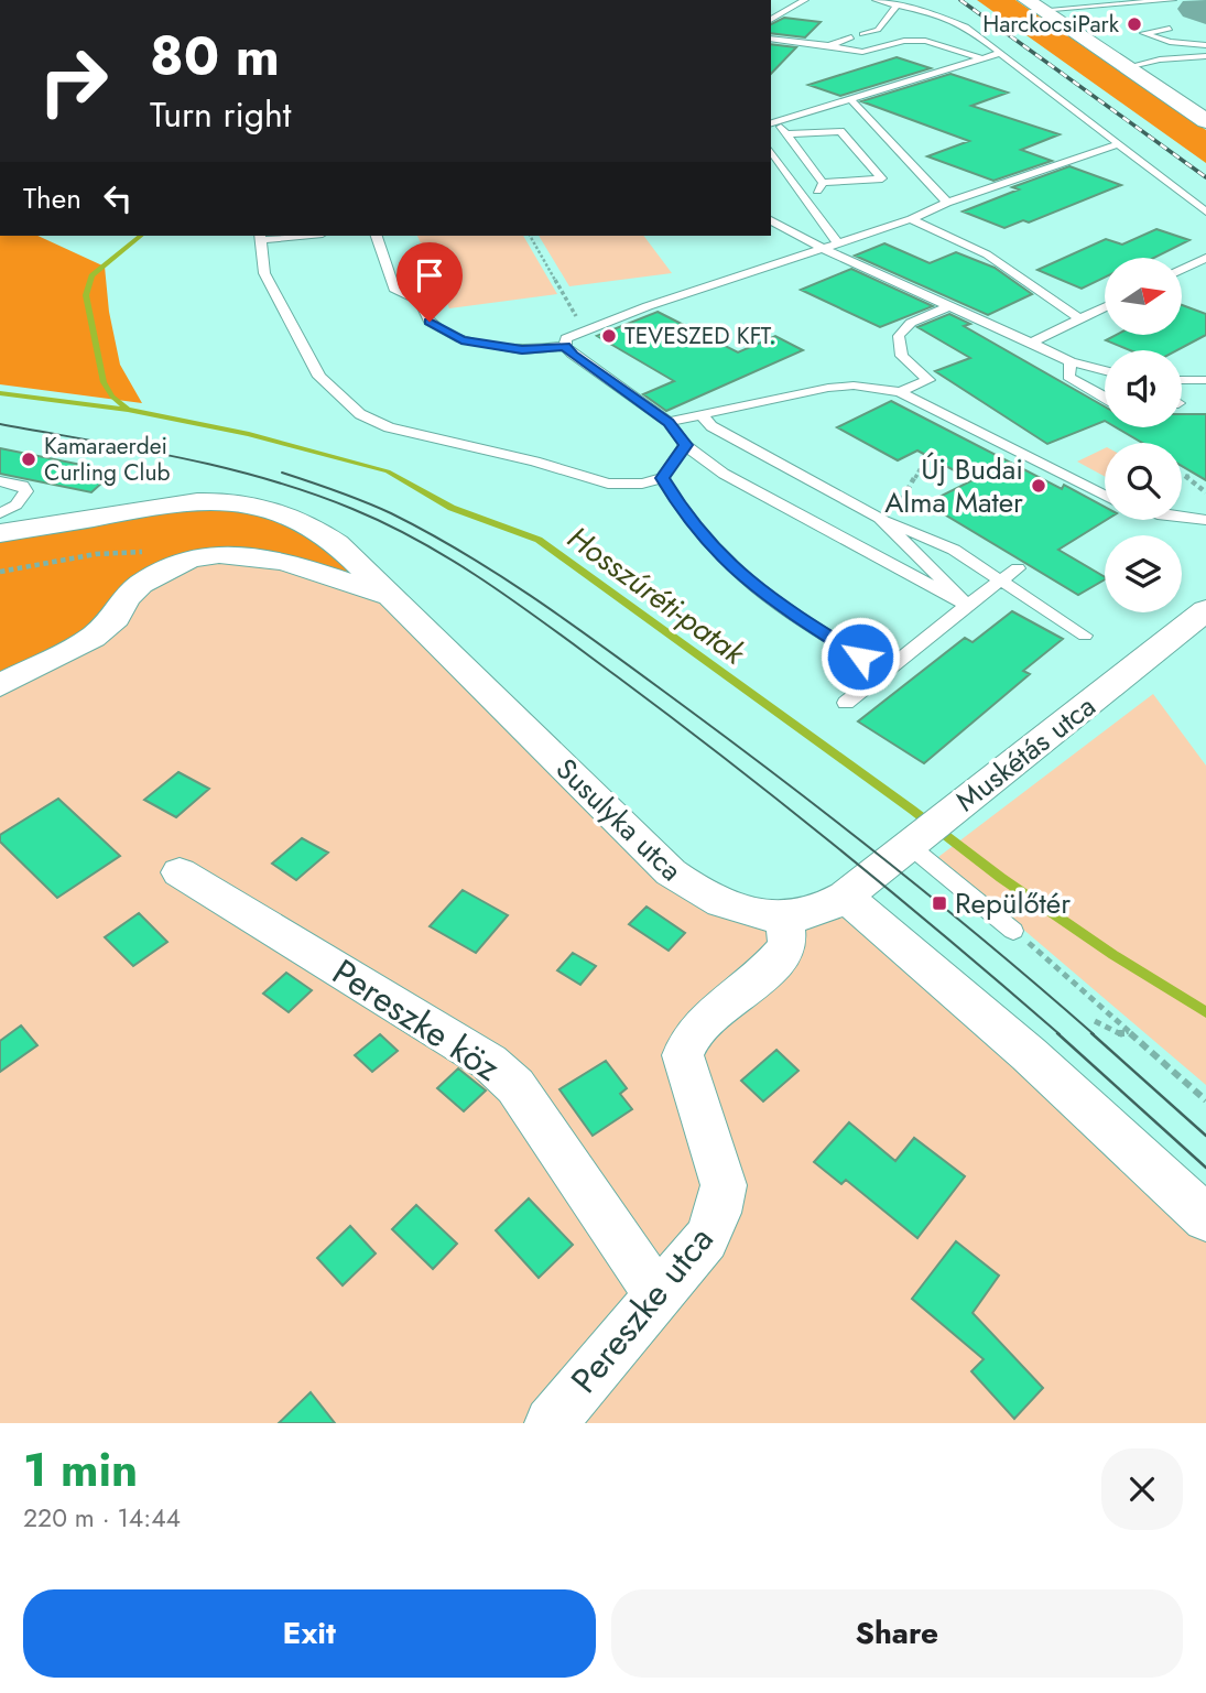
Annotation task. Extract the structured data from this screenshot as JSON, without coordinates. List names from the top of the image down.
{
  "streets": {
    "street": [
      "Muskétás utca",
      "Susulyka utca",
      "Pereszke köz",
      "Pereszke utca"
    ]
  },
  "crossings": [
    ["Muskétás utca", "Susulyka utca"],
    ["Susulyka utca", "Pereszke utca"],
    ["Pereszke köz", "Pereszke utca"]
  ],
  "water": ["Hosszúréti-patak"],
  "places": {
    "other": [
      "HarckocsiPark",
      "TEVESZED KFT.",
      "Kamaraerdei Curling Club",
      "Új Budai Alma Mater"
    ],
    "transit": ["Repülőtér"]
  },
  "north": "right",
  "page": {
    "turn": ["80 m", "Turn right"],
    "then": "Then",
    "heading": ["1 min", "220 m · 14:44"],
    "buttons": ["Exit", "Share"]
  }
}
